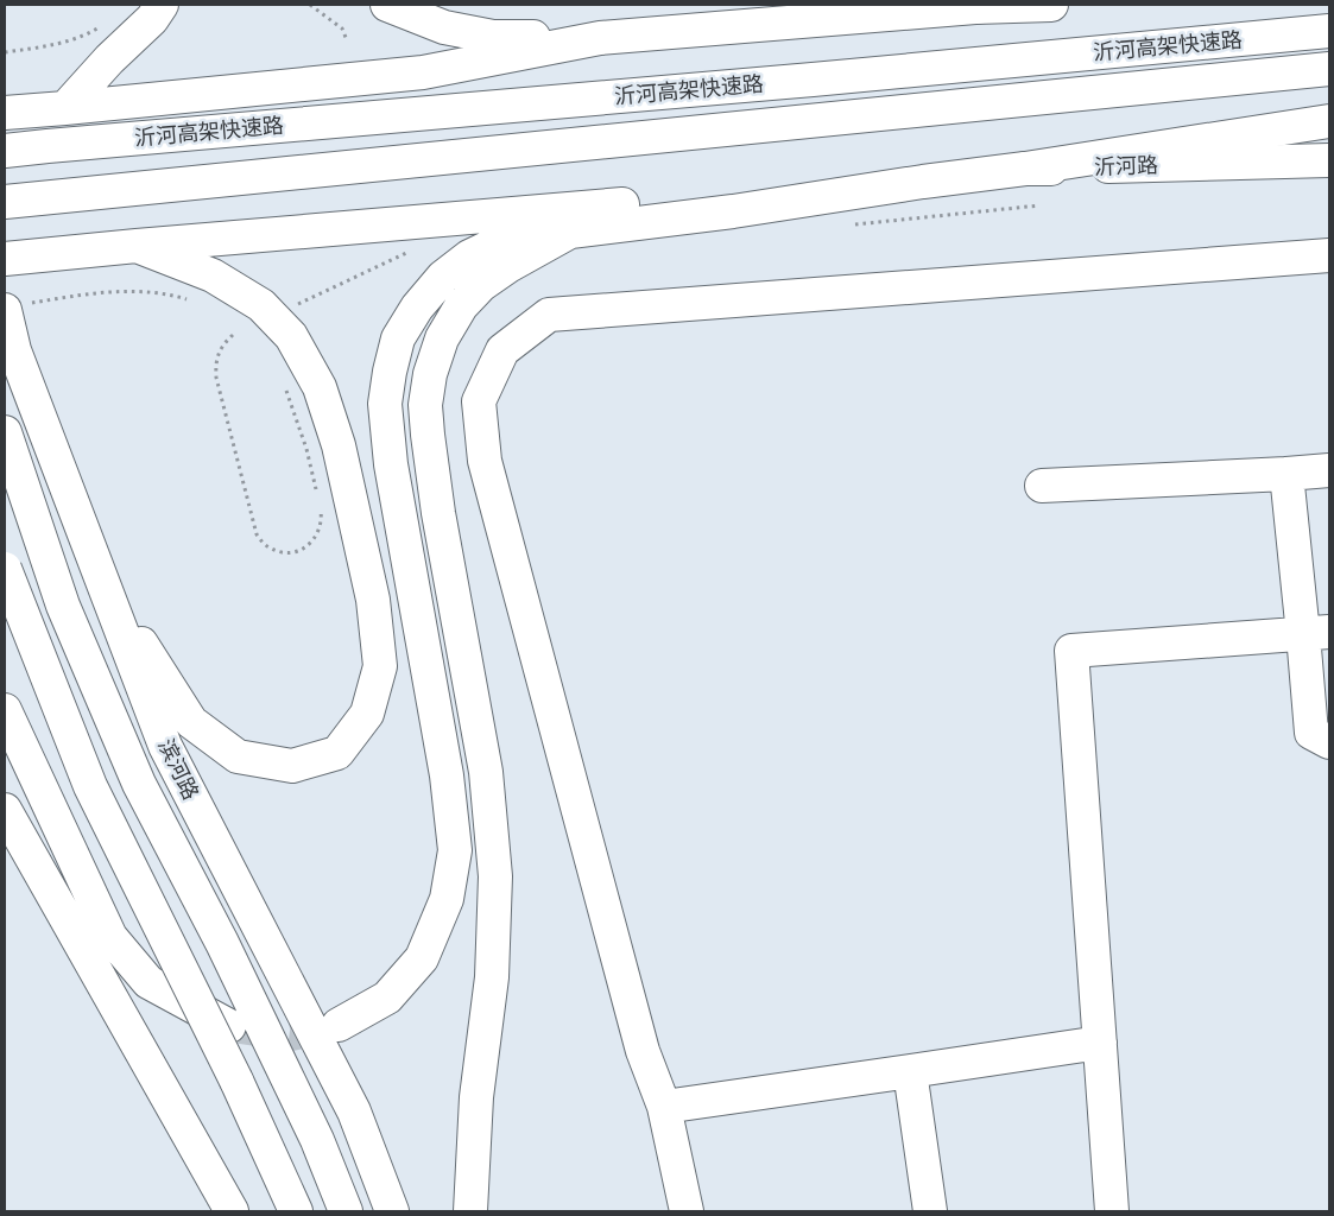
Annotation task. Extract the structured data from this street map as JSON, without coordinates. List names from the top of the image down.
{
  "streets": {
    "main road": ["沂河高架快速路", "沂河路", "滨河路"]
  }
}
